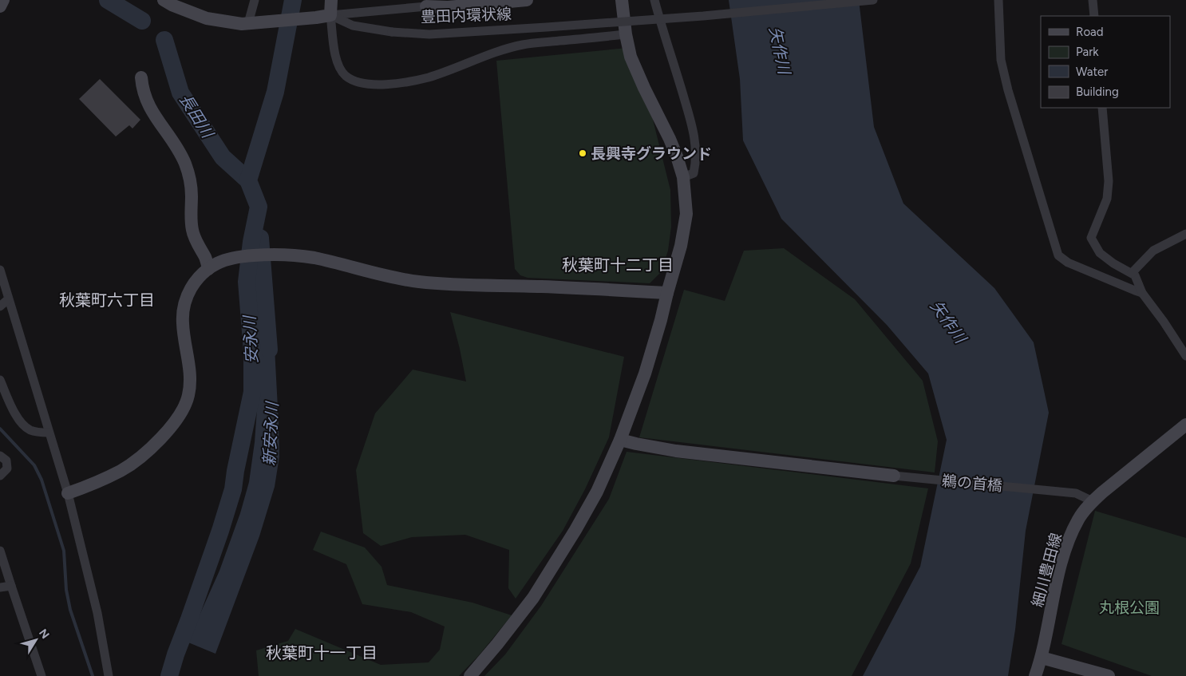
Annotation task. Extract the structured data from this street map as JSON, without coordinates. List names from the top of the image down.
{
  "streets": {
    "street": ["豊田内環状線", "鵜の首橋", "細川豊田線"]
  },
  "crossings": [
    ["鵜の首橋", "細川豊田線"]
  ],
  "districts": ["秋葉町十二丁目", "秋葉町六丁目", "秋葉町十一丁目"],
  "water": [
    "矢作川",
    "長田川",
    "安永川",
    "新安永川"
  ],
  "parks": ["丸根公園"],
  "places": ["長興寺グラウンド"],
  "legend": [
    "Road",
    "Park",
    "Water",
    "Building"
  ],
  "north": "top right"
}
